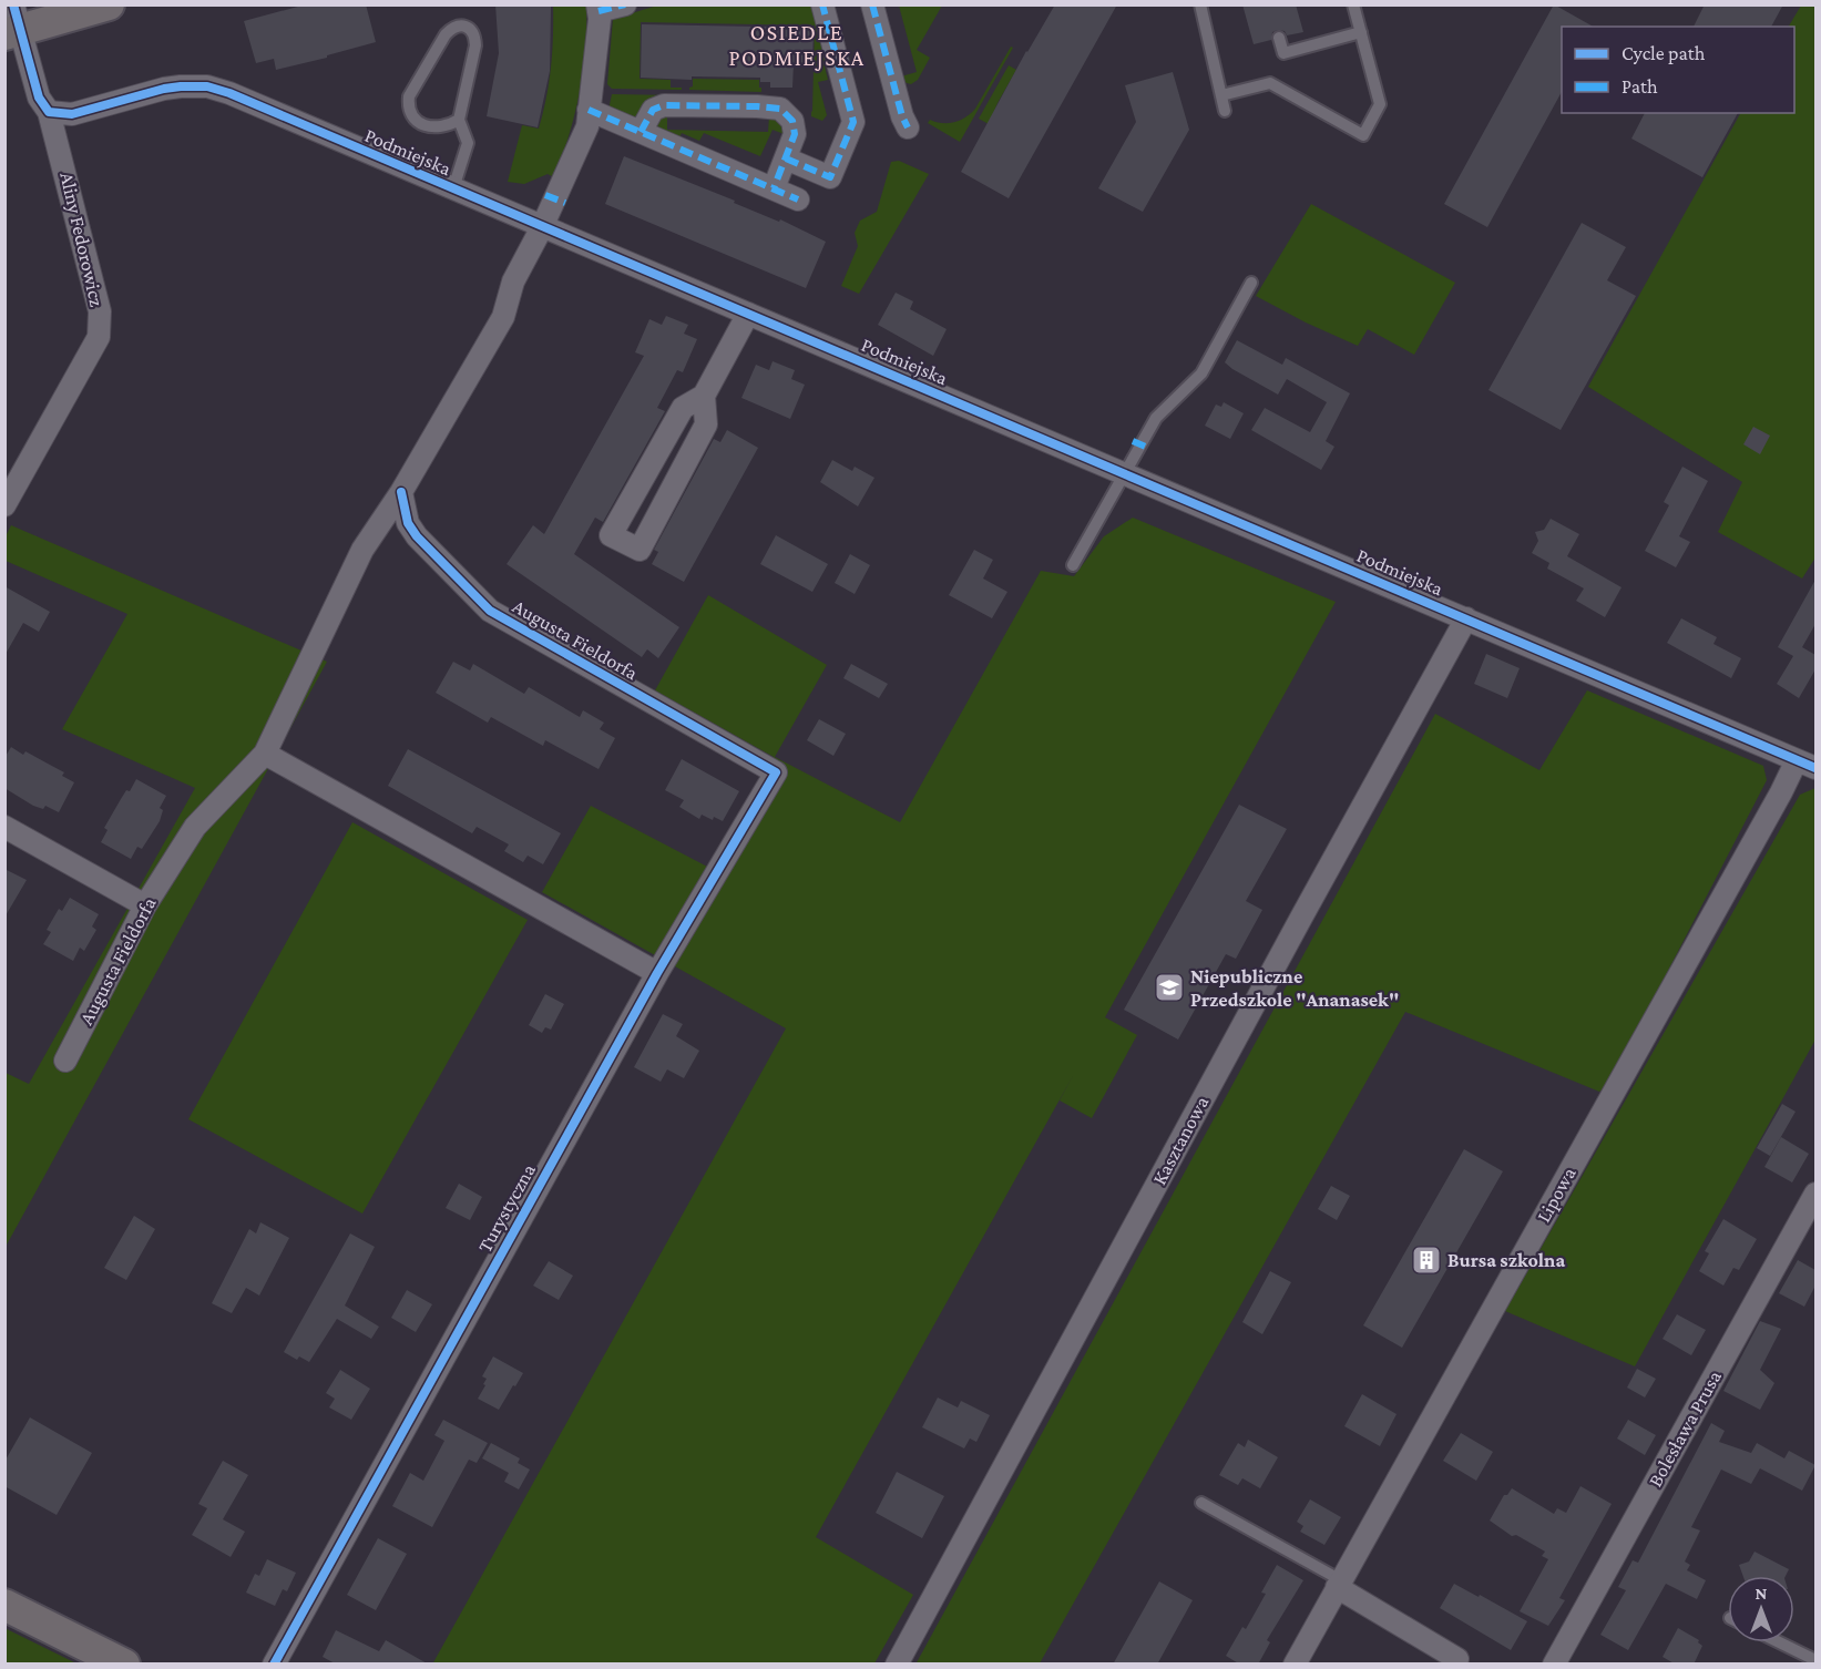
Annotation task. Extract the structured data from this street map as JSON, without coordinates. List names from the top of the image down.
{
  "streets": {
    "street": [
      "Podmiejska",
      "Aliny Fedorowicz",
      "Augusta Fieldorfa",
      "Kasztanowa",
      "Lipowa",
      "Turystyczna",
      "Bolesława Prusa"
    ]
  },
  "crossings": [
    ["Podmiejska", "Aliny Fedorowicz"],
    ["Podmiejska", "Augusta Fieldorfa"],
    ["Podmiejska", "Kasztanowa"],
    ["Podmiejska", "Lipowa"],
    ["Augusta Fieldorfa", "Turystyczna"]
  ],
  "districts": ["OSIEDLE PODMIEJSKA"],
  "places": {
    "school or university": ["Niepubliczne Przedszkole \"Ananasek\""],
    "building": ["Bursa szkolna"]
  },
  "legend": ["Cycle path", "Path"],
  "north": "top"
}
